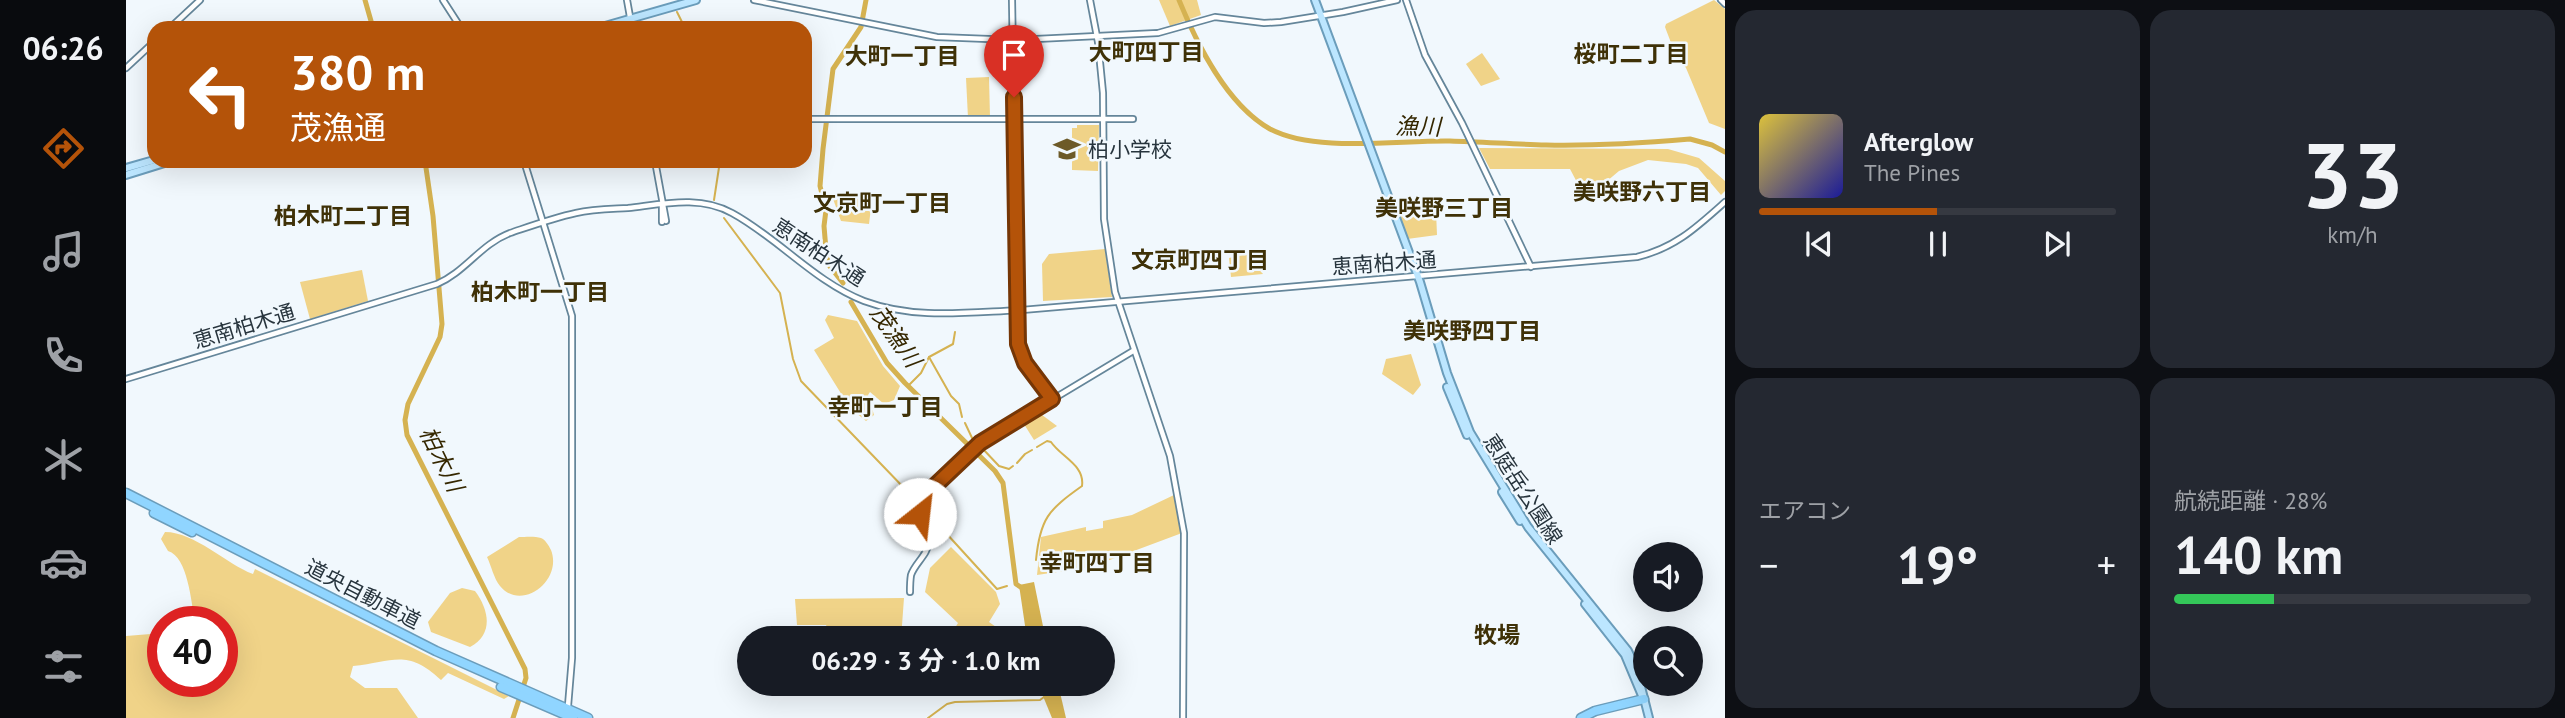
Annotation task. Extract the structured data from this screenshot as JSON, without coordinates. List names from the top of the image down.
{
  "streets": {
    "highway": ["道央自動車道"],
    "main road": ["恵庭岳公園線"],
    "street": ["恵南柏木通"]
  },
  "crossings": [
    ["恵南柏木通", "恵庭岳公園線"]
  ],
  "districts": [
    "大町四丁目",
    "桜町二丁目",
    "大町一丁目",
    "美咲野六丁目",
    "文京町一丁目",
    "美咲野三丁目",
    "柏木町二丁目",
    "文京町四丁目",
    "柏木町一丁目",
    "美咲野四丁目",
    "幸町一丁目",
    "幸町四丁目",
    "牧場"
  ],
  "water": ["漁川", "茂漁川", "柏木川"],
  "places": {
    "school or university": ["柏小学校"]
  },
  "page": {
    "tabs": "06:26",
    "tile": [
      ["33", "km/h"],
      "エアコン",
      ["航続距離 · 28%", "140 km"]
    ],
    "turn": ["380 m", "茂漁通"],
    "song": ["Afterglow", "The Pines"],
    "heat": ["−", "19°", "+"],
    "limit": "40",
    "trip": "06:29 · 3 分 · 1.0 km"
  }
}
